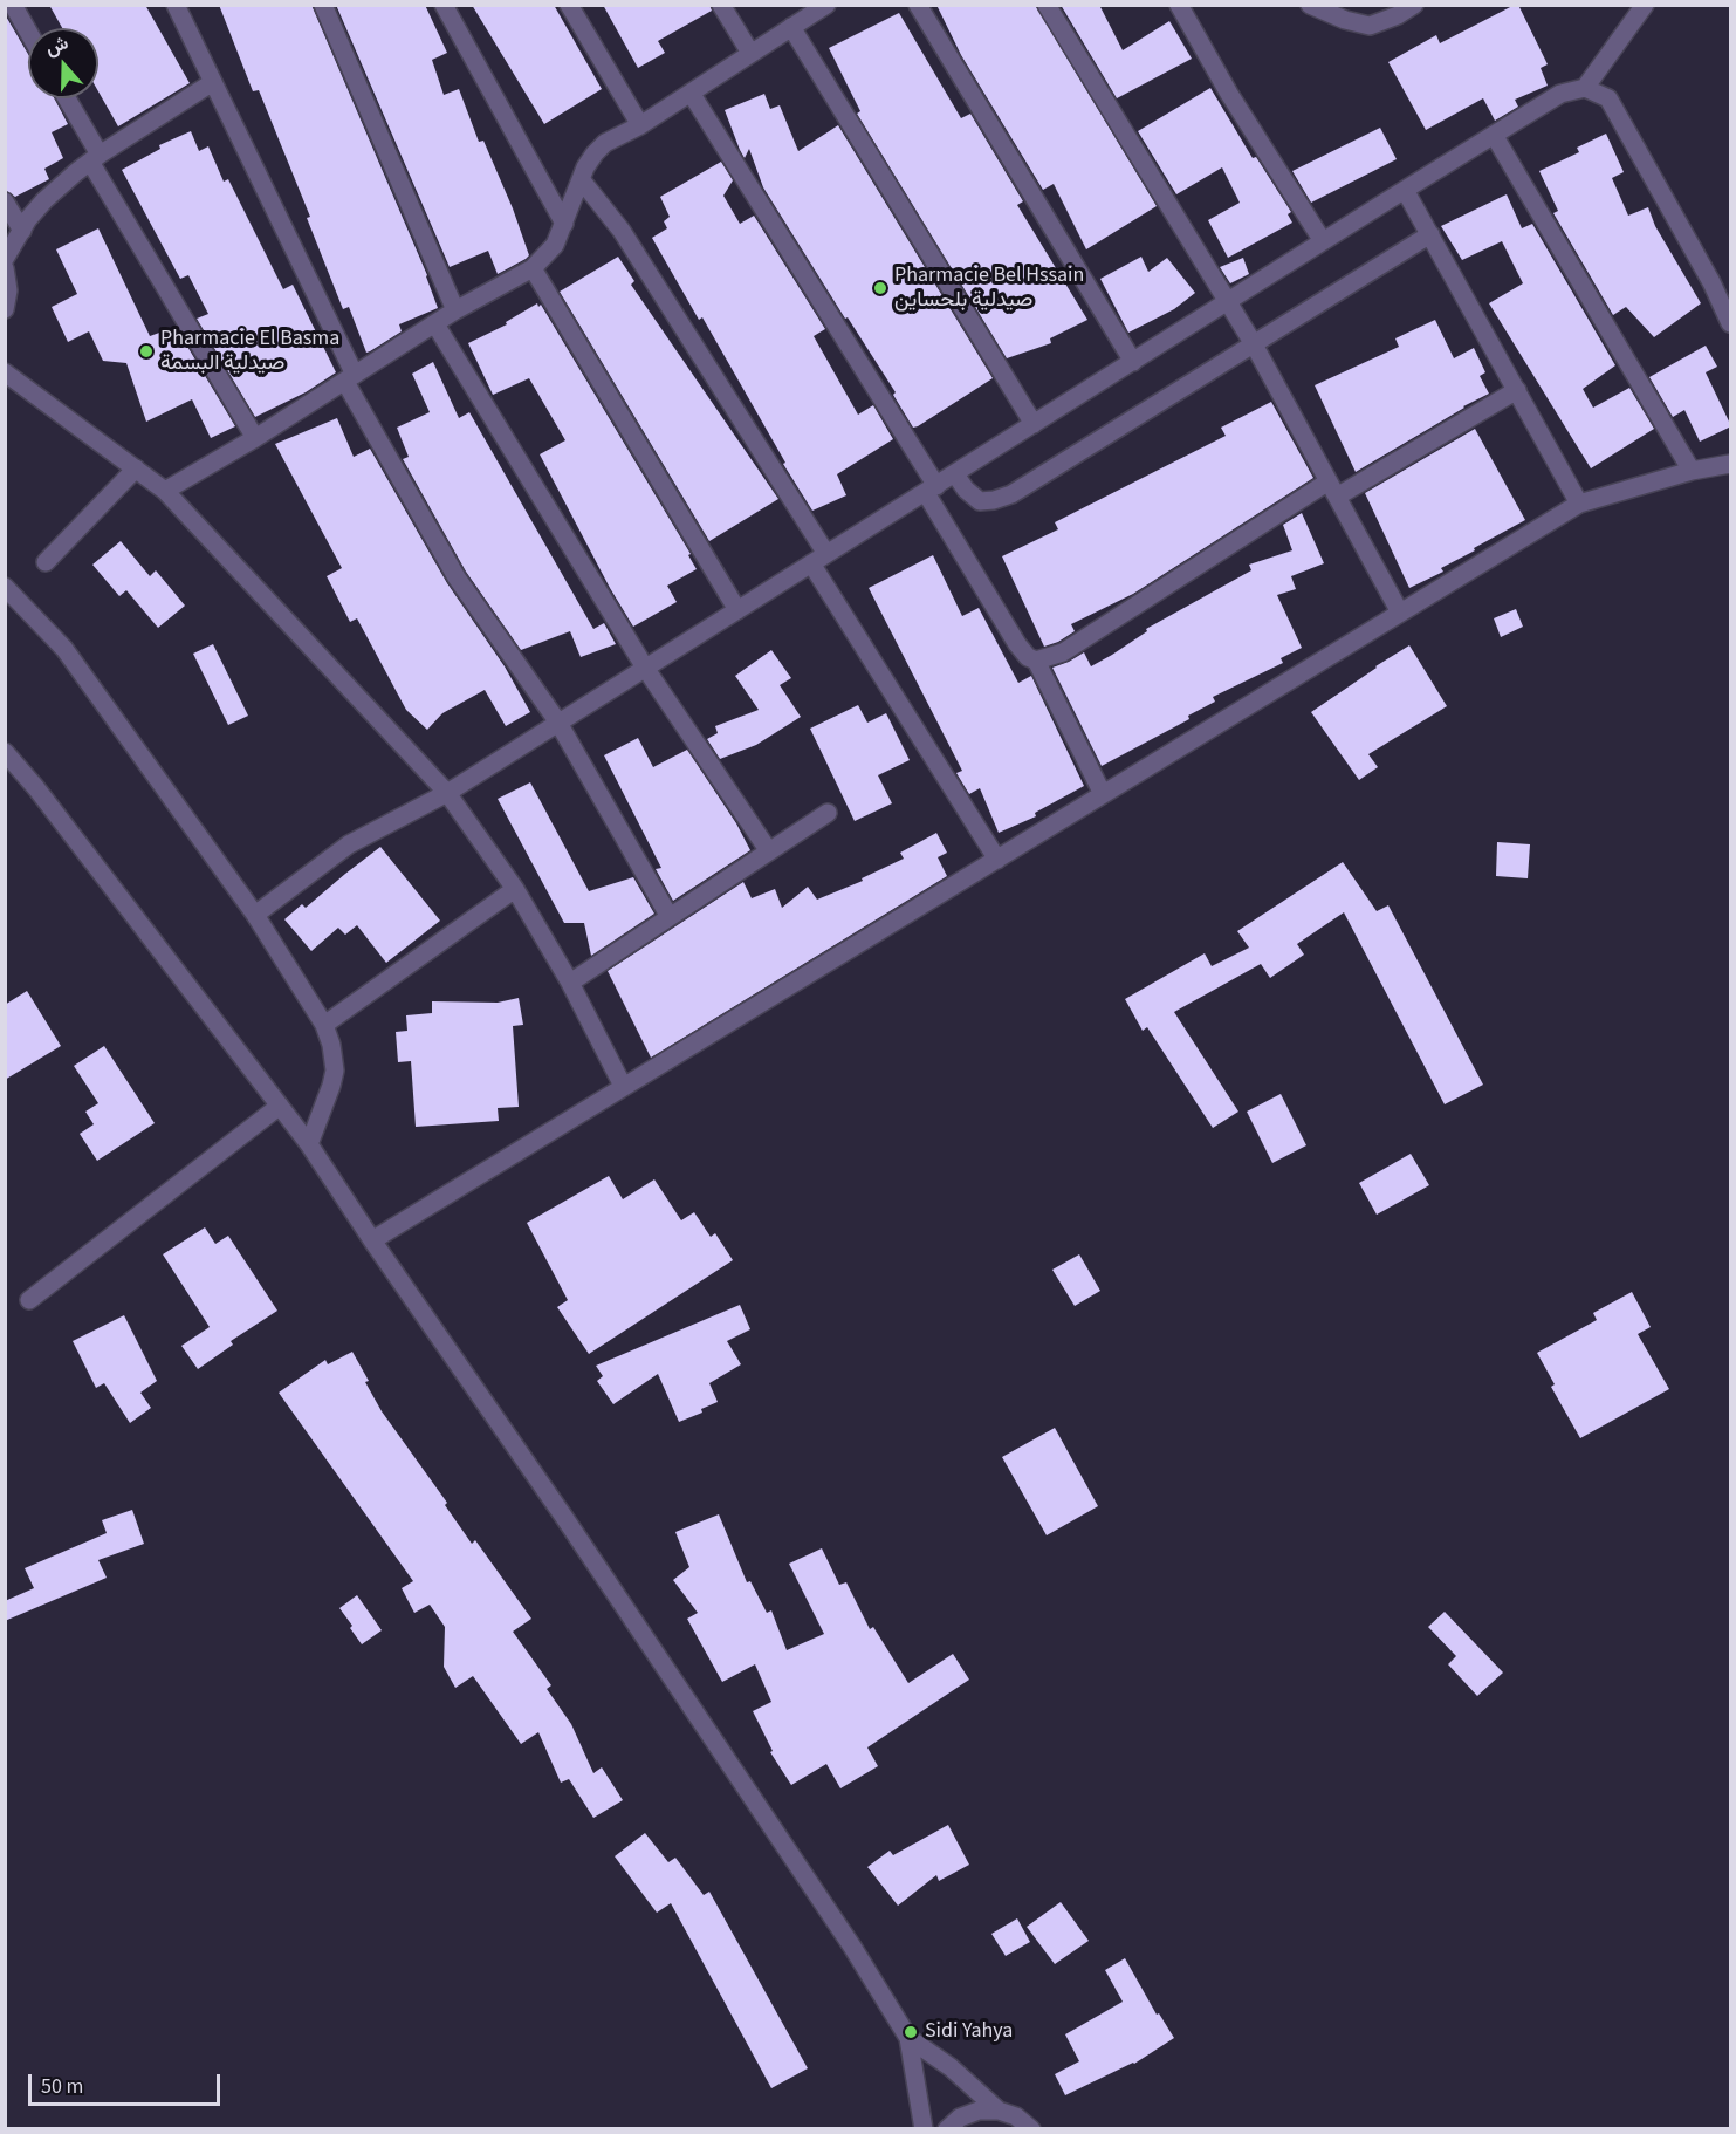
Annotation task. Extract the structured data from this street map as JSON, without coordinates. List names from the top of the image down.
{
  "places": ["Pharmacie Bel Hssain صيدلية بلحساين", "Pharmacie El Basma صيدلية البسمة", "Sidi Yahya"],
  "scale_bar": "50 m",
  "north": "top"
}
